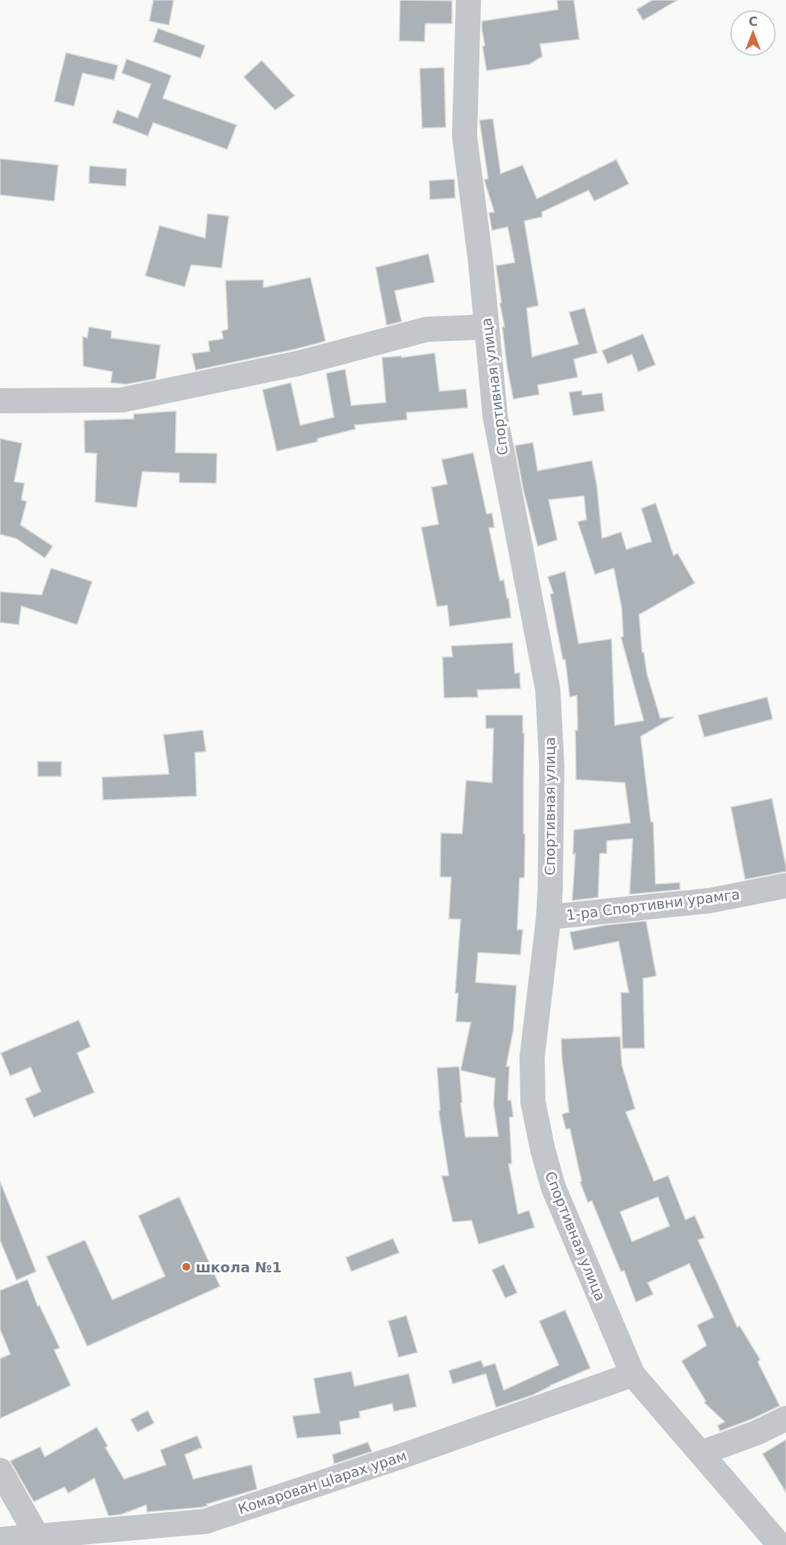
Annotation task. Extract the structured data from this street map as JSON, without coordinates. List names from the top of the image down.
{
  "streets": {
    "street": ["Спортивная улица", "1-ра Спортивни урамга", "Комарован цIарах урам"]
  },
  "crossings": [
    ["Спортивная улица", "1-ра Спортивни урамга"],
    ["Спортивная улица", "Комарован цIарах урам"]
  ],
  "places": ["школа №1"],
  "north": "top"
}
